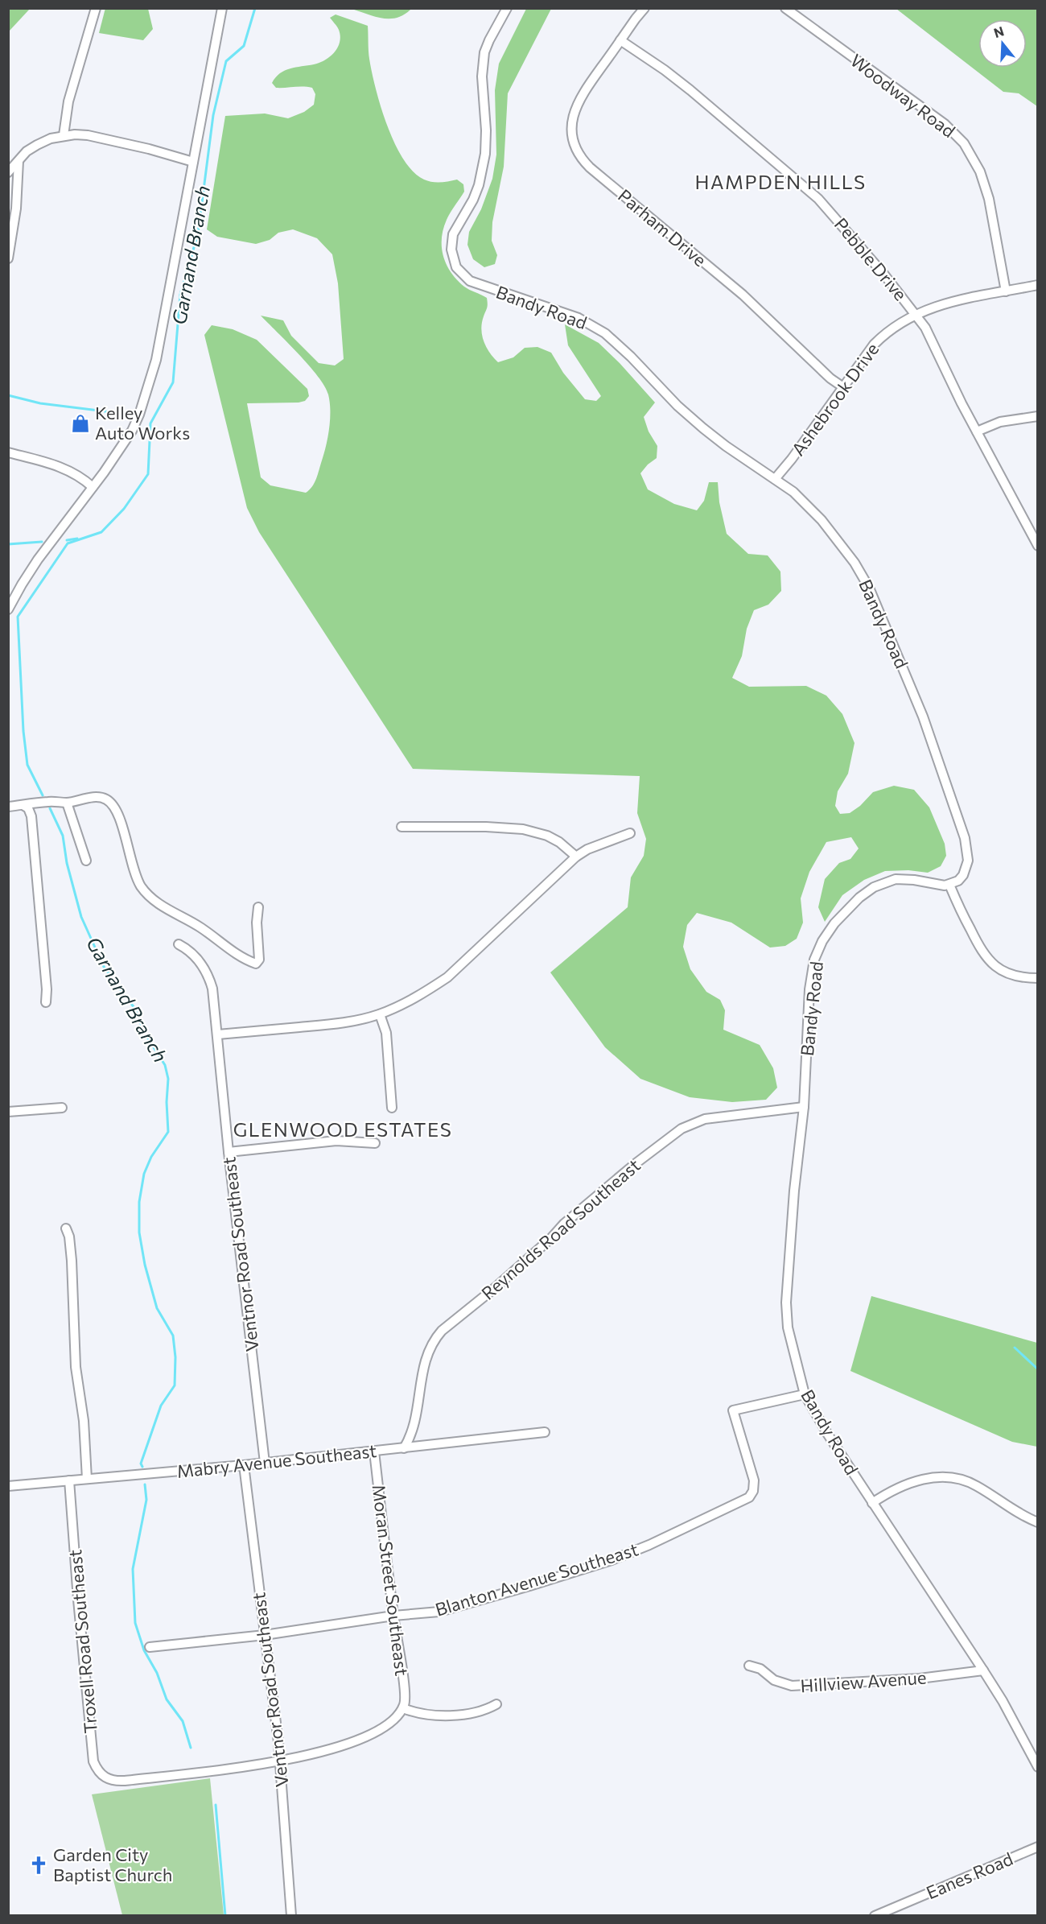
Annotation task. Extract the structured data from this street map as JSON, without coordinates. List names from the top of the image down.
{
  "streets": {
    "street": [
      "Woodway Road",
      "Parham Drive",
      "Pebble Drive",
      "Bandy Road",
      "Ashebrook Drive",
      "Reynolds Road Southeast",
      "Ventnor Road Southeast",
      "Mabry Avenue Southeast",
      "Blanton Avenue Southeast",
      "Moran Street Southeast",
      "Troxell Road Southeast",
      "Hillview Avenue",
      "Eanes Road"
    ]
  },
  "crossings": [
    ["Woodway Road", "Ashebrook Drive"],
    ["Parham Drive", "Pebble Drive"],
    ["Parham Drive", "Ashebrook Drive"],
    ["Pebble Drive", "Ashebrook Drive"],
    ["Bandy Road", "Ashebrook Drive"],
    ["Bandy Road", "Reynolds Road Southeast"],
    ["Bandy Road", "Blanton Avenue Southeast"],
    ["Bandy Road", "Hillview Avenue"],
    ["Reynolds Road Southeast", "Mabry Avenue Southeast"],
    ["Ventnor Road Southeast", "Mabry Avenue Southeast"],
    ["Ventnor Road Southeast", "Blanton Avenue Southeast"],
    ["Ventnor Road Southeast", "Troxell Road Southeast"],
    ["Mabry Avenue Southeast", "Moran Street Southeast"],
    ["Mabry Avenue Southeast", "Troxell Road Southeast"],
    ["Blanton Avenue Southeast", "Moran Street Southeast"]
  ],
  "districts": ["HAMPDEN HILLS", "GLENWOOD ESTATES"],
  "water": ["Garnand Branch"],
  "places": {
    "shop": ["Kelley Auto Works"],
    "church": ["Garden City Baptist Church"]
  },
  "north": "top"
}
